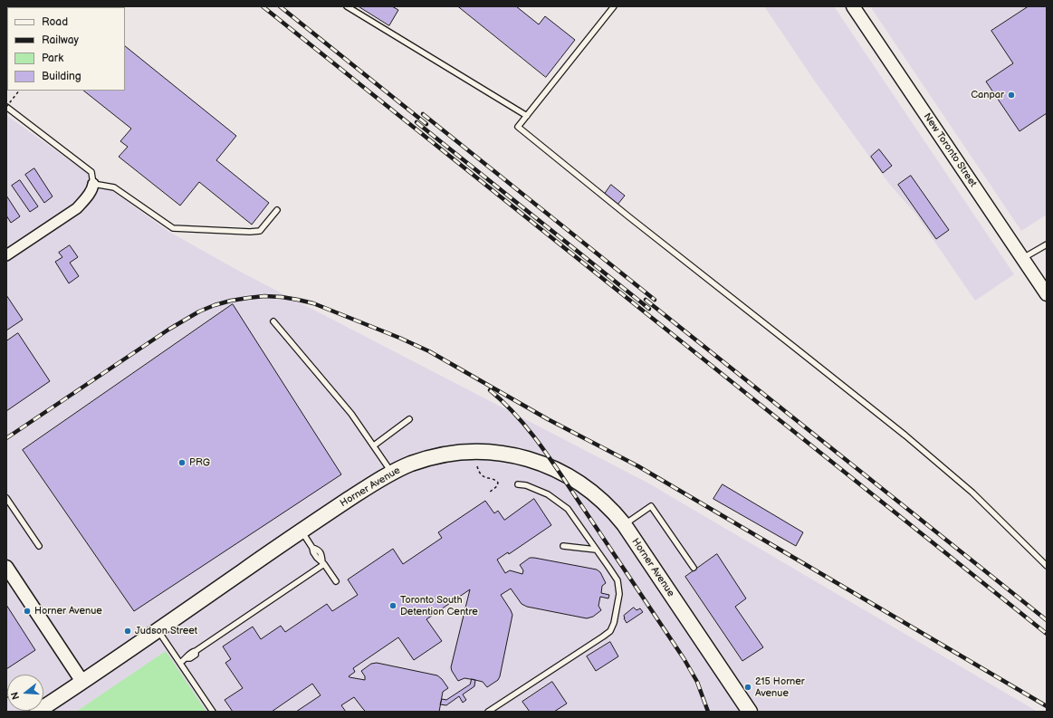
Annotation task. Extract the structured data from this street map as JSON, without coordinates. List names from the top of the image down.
{
  "streets": {
    "main road": ["Horner Avenue"],
    "street": ["New Toronto Street"]
  },
  "places": [
    "Canpar",
    "PRG",
    "Toronto South Detention Centre",
    "Horner Avenue",
    "Judson Street",
    "215 Horner Avenue"
  ],
  "legend": [
    "Road",
    "Railway",
    "Park",
    "Building"
  ],
  "north": "left"
}
